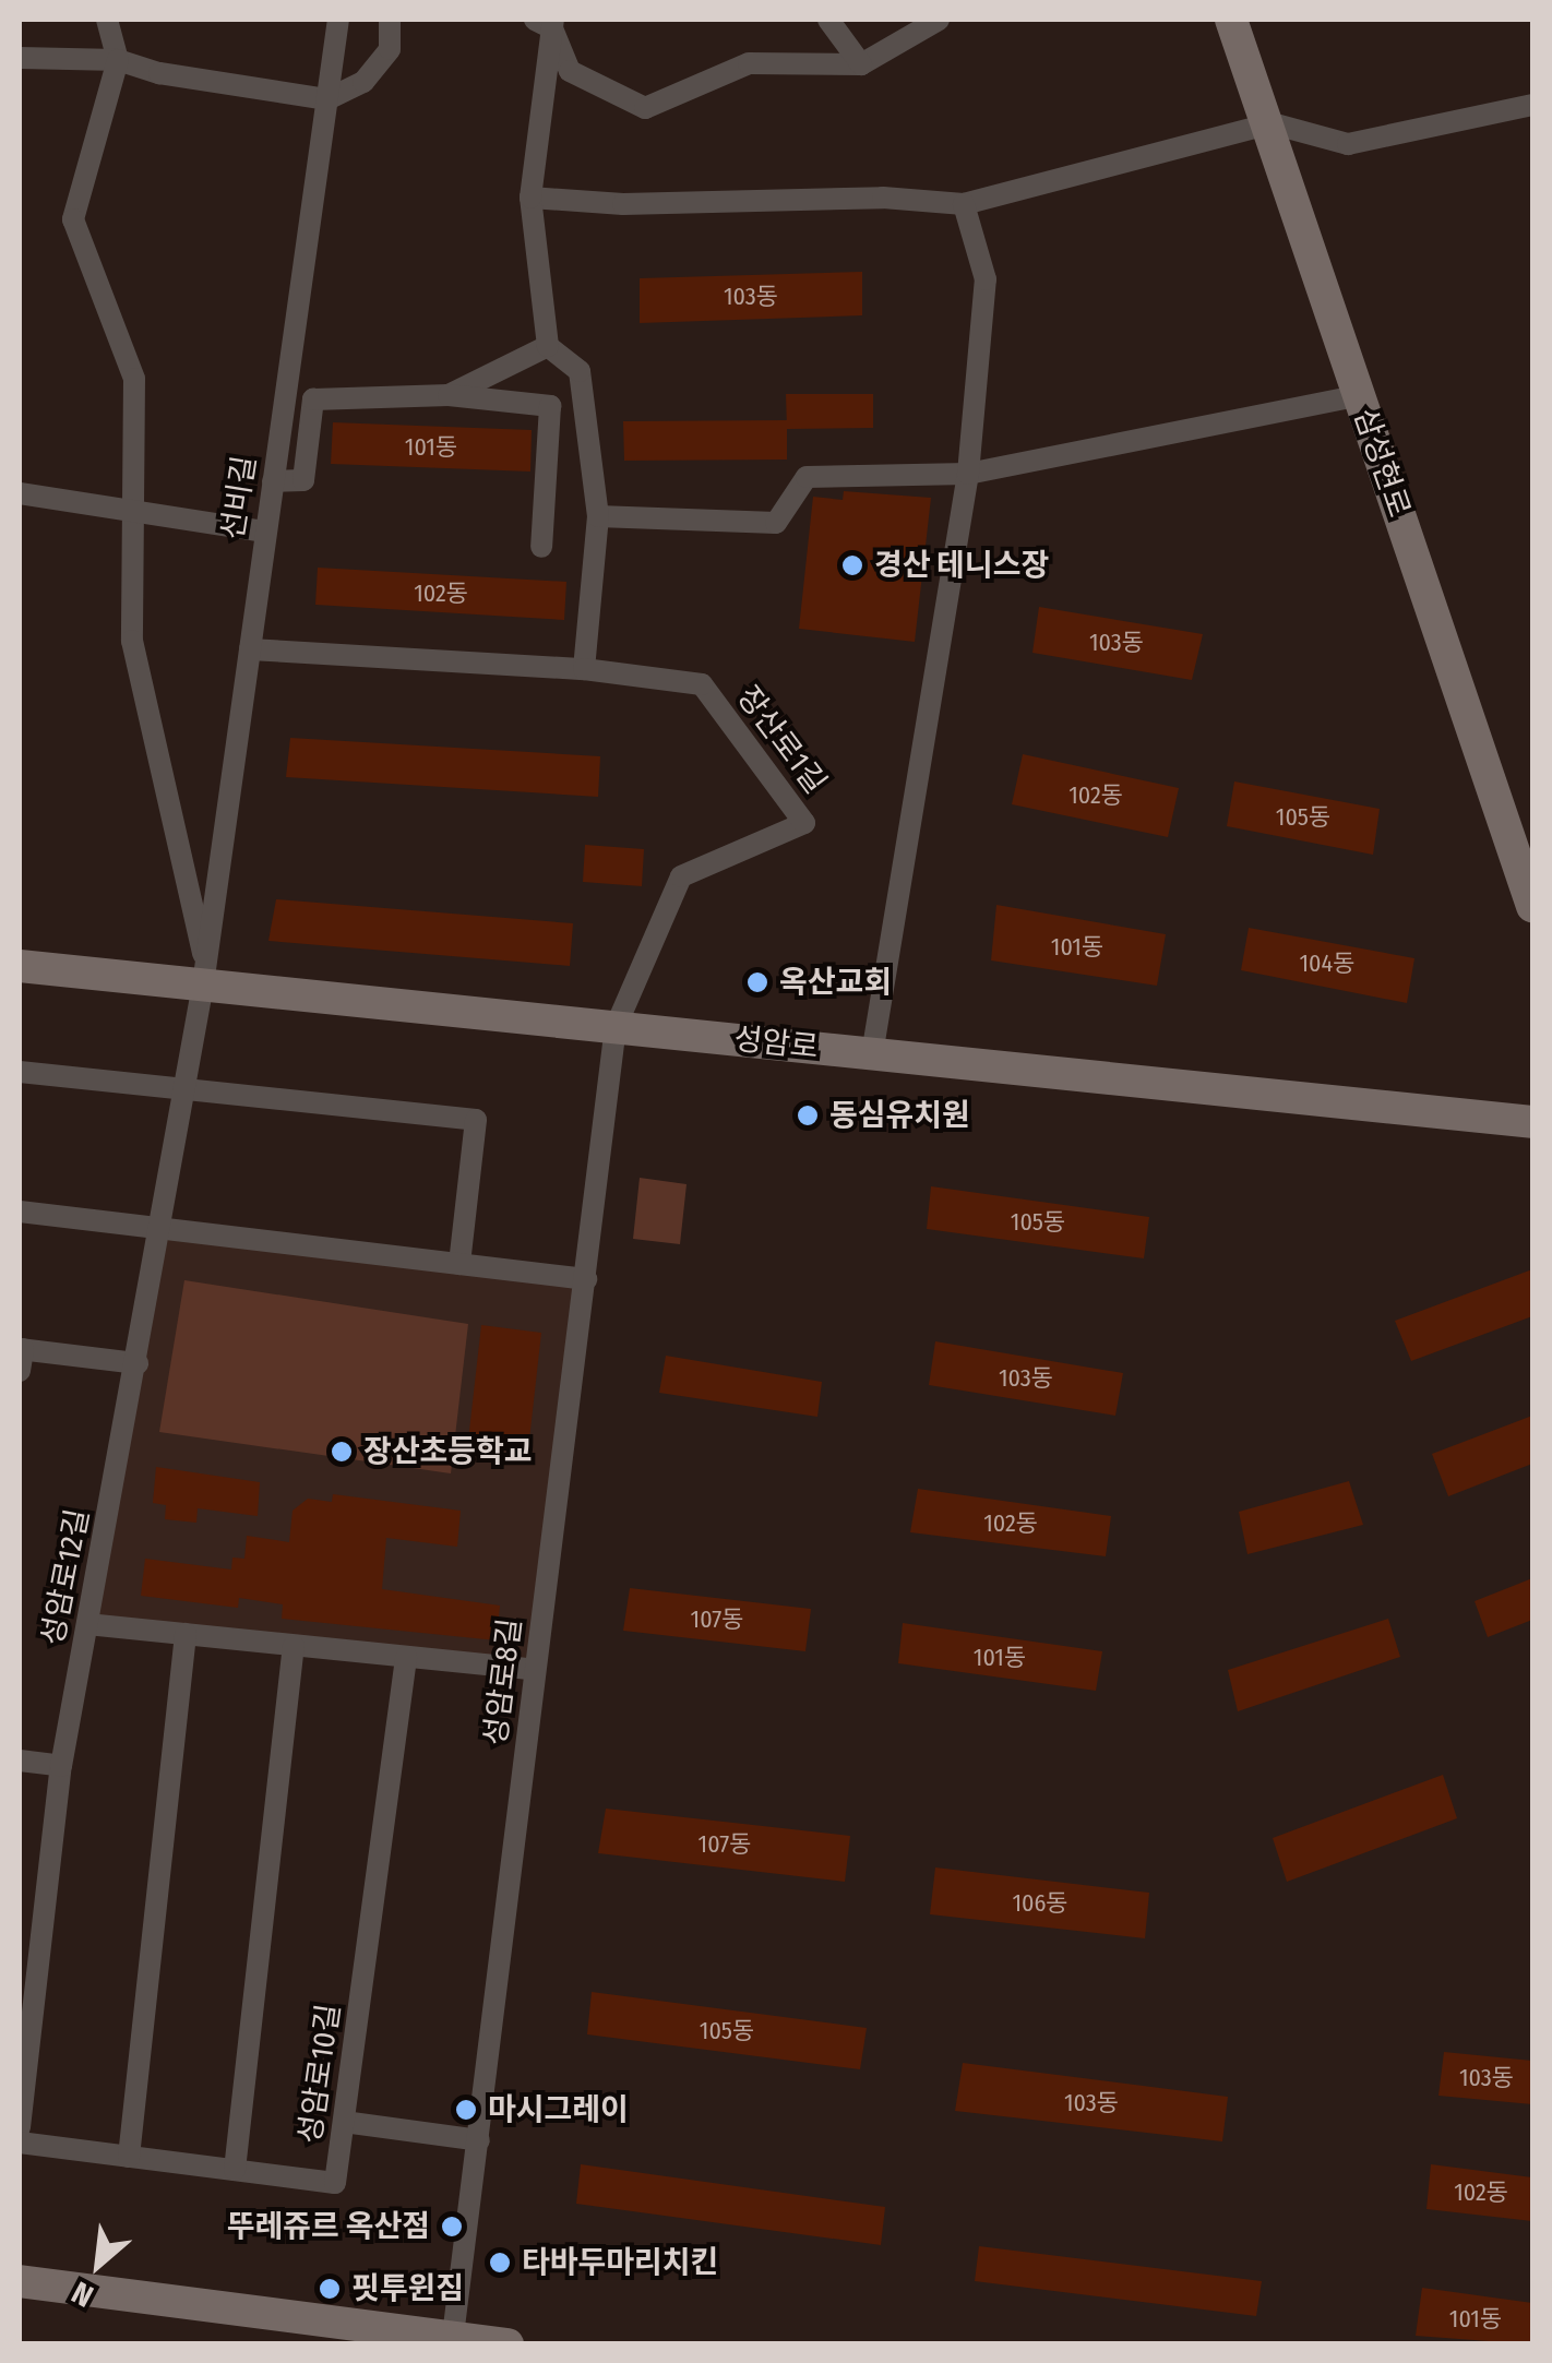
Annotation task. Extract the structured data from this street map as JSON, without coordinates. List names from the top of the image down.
{
  "streets": {
    "street": [
      "삼성현로",
      "선비길",
      "장산로1길",
      "성암로",
      "성암로12길",
      "성암로8길",
      "성암로10길"
    ]
  },
  "crossings": [
    ["선비길", "장산로1길"],
    ["선비길", "성암로"],
    ["선비길", "성암로12길"],
    ["장산로1길", "성암로8길"],
    ["성암로", "성암로12길"],
    ["성암로", "성암로8길"]
  ],
  "places": [
    "경산 테니스장",
    "옥산교회",
    "동심유치원",
    "장산초등학교",
    "마시그레이",
    "뚜레쥬르 옥산점",
    "타바두마리치킨",
    "핏투윈짐"
  ],
  "house_numbers": [
    "103동",
    "101동",
    "102동",
    "103동",
    "102동",
    "105동",
    "101동",
    "104동",
    "105동",
    "103동",
    "102동",
    "107동",
    "101동",
    "107동",
    "106동",
    "105동",
    "103동",
    "103동",
    "102동",
    "101동"
  ],
  "north": "bottom left"
}
